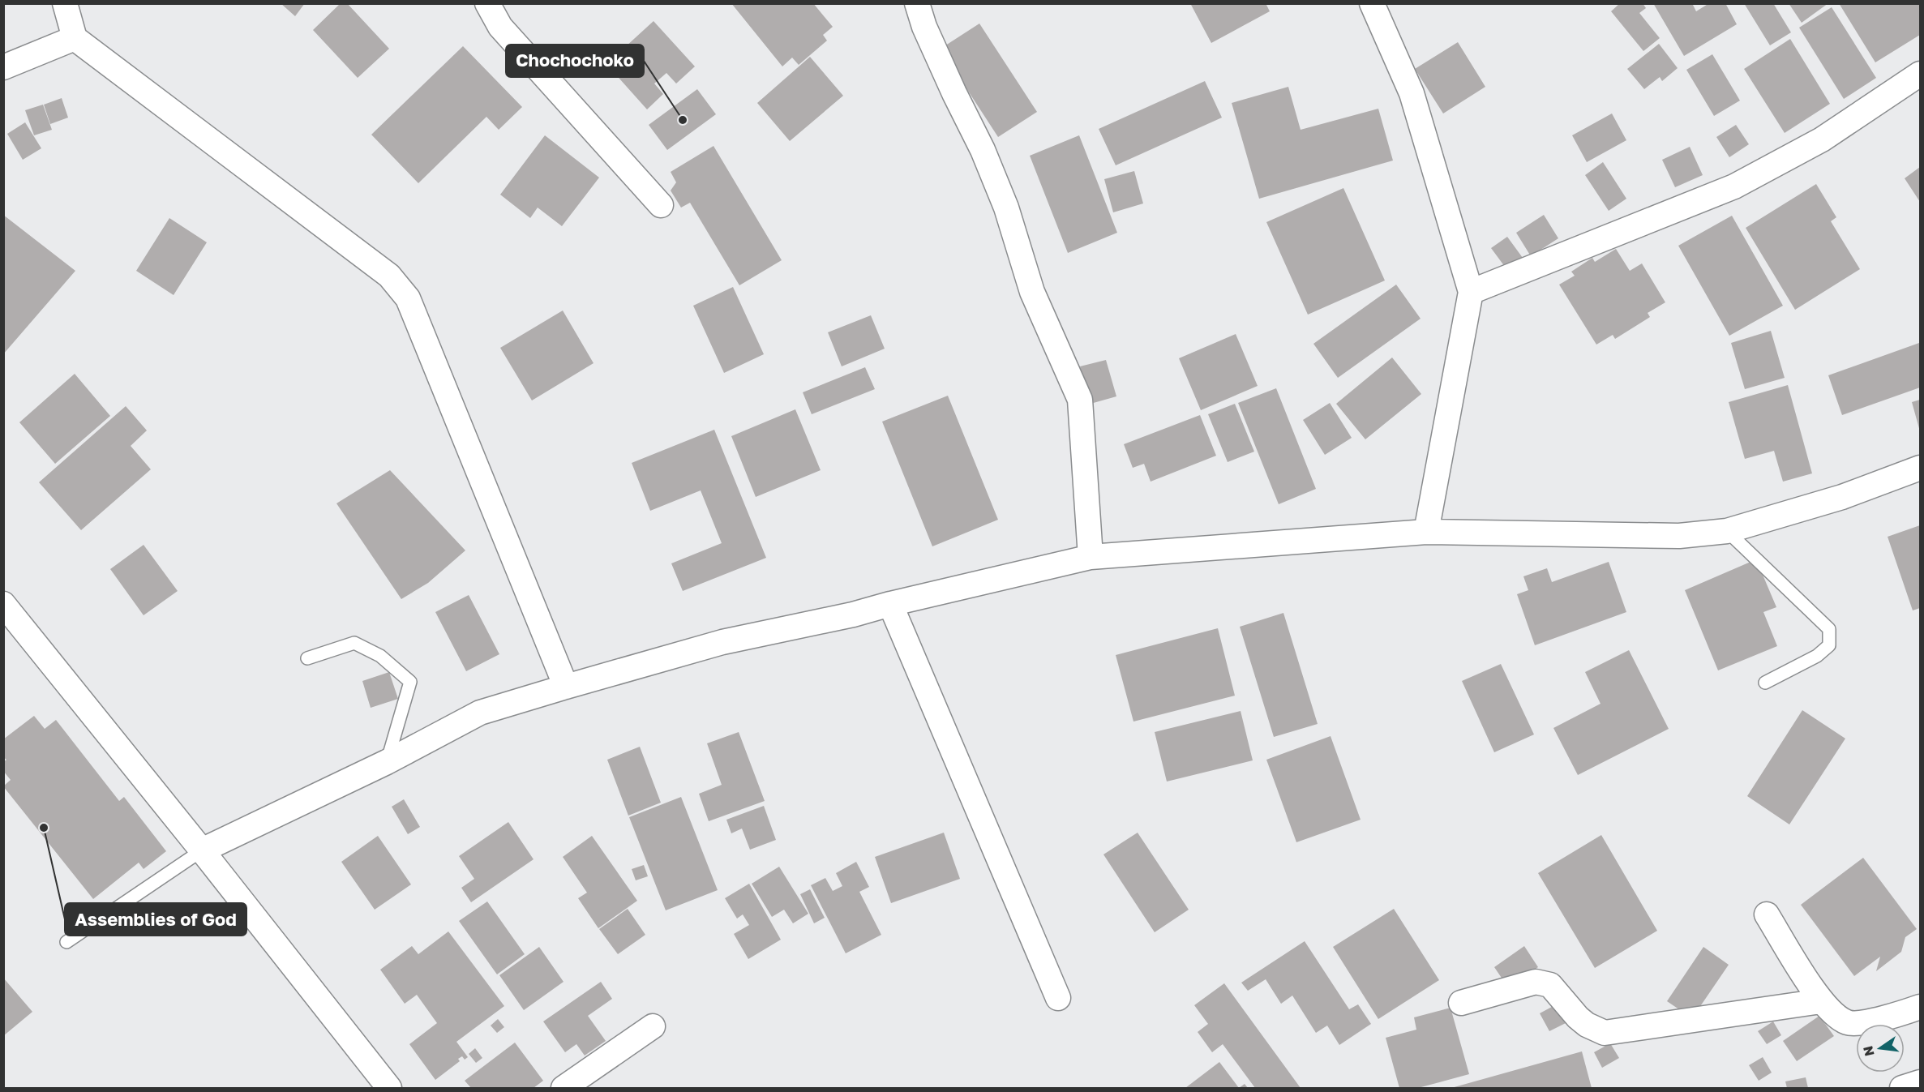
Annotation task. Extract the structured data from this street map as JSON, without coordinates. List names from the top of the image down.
{
  "places": ["Chochochoko", "Assemblies of God"],
  "north": "left"
}
